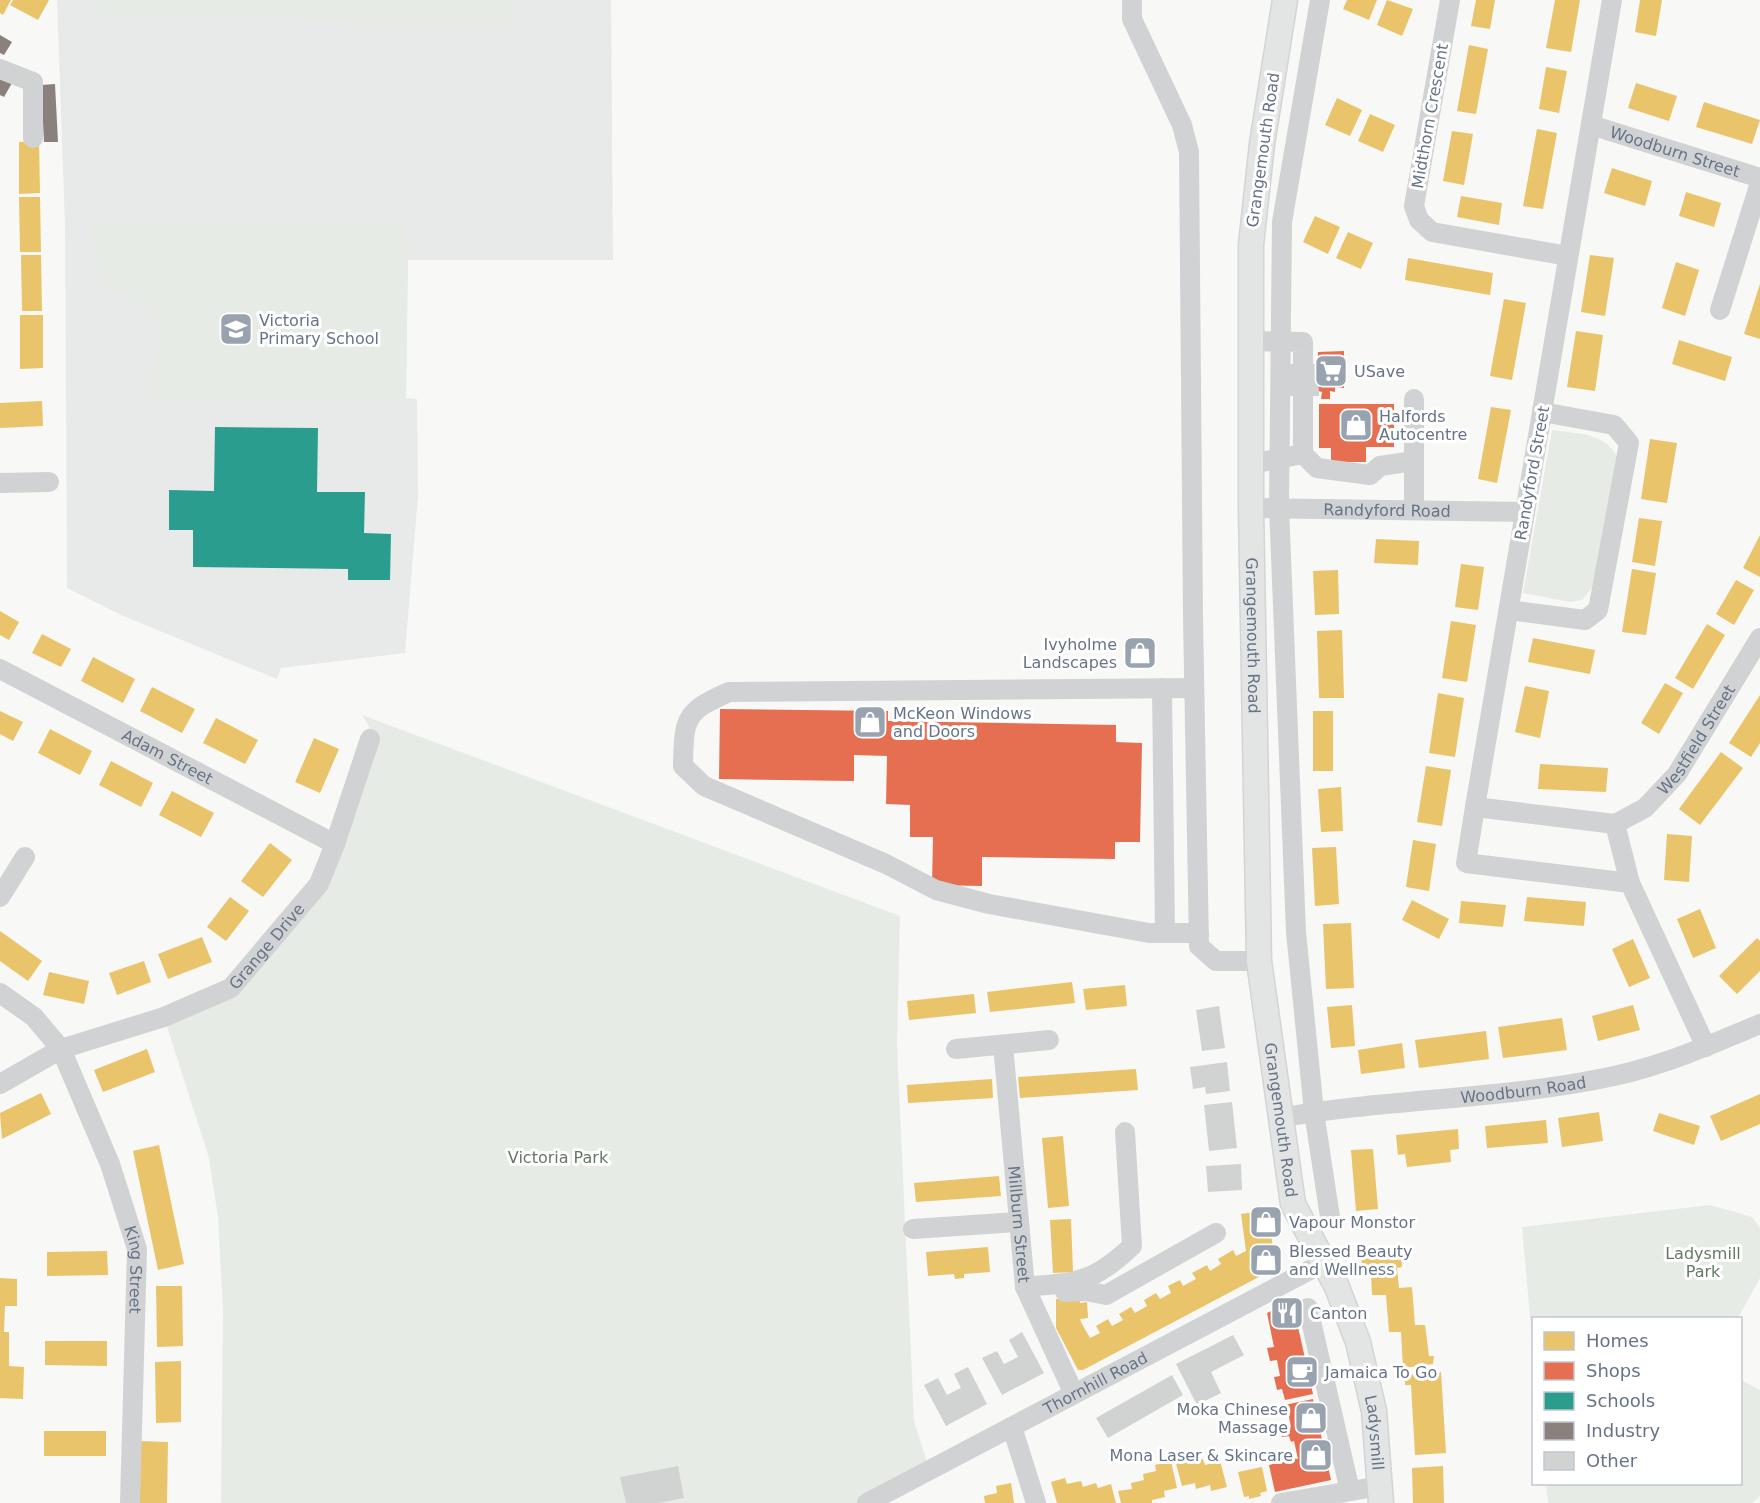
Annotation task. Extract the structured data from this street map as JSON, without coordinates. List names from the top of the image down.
{
  "streets": {
    "main road": ["Grangemouth Road", "Ladysmill"],
    "street": [
      "Midthorn Crescent",
      "Woodburn Street",
      "Randyford Street",
      "Randyford Road",
      "Westfield Street",
      "Adam Street",
      "Grange Drive",
      "Woodburn Road",
      "Millburn Street",
      "King Street",
      "Thornhill Road"
    ]
  },
  "crossings": [
    ["Midthorn Crescent", "Randyford Street"],
    ["Grangemouth Road", "Randyford Road"],
    ["Grangemouth Road", "Woodburn Road"],
    ["Grangemouth Road", "Thornhill Road"],
    ["Grangemouth Road", "Ladysmill"],
    ["Woodburn Street", "Randyford Street"],
    ["Randyford Street", "Randyford Road"],
    ["Adam Street", "Grange Drive"],
    ["Grange Drive", "King Street"],
    ["Millburn Street", "Thornhill Road"],
    ["Thornhill Road", "Ladysmill"]
  ],
  "parks": ["Victoria Park", "Ladysmill Park"],
  "places": {
    "school or university": ["Victoria Primary School"],
    "supermarket": ["USave"],
    "shop": [
      "Halfords Autocentre",
      "Ivyholme Landscapes",
      "McKeon Windows and Doors",
      "Vapour Monstor",
      "Blessed Beauty and Wellness",
      "Moka Chinese Massage",
      "Mona Laser & Skincare"
    ],
    "restaurant": ["Canton"],
    "cafe": ["Jamaica To Go"]
  },
  "legend": [
    "Homes",
    "Shops",
    "Schools",
    "Industry",
    "Other"
  ]
}
